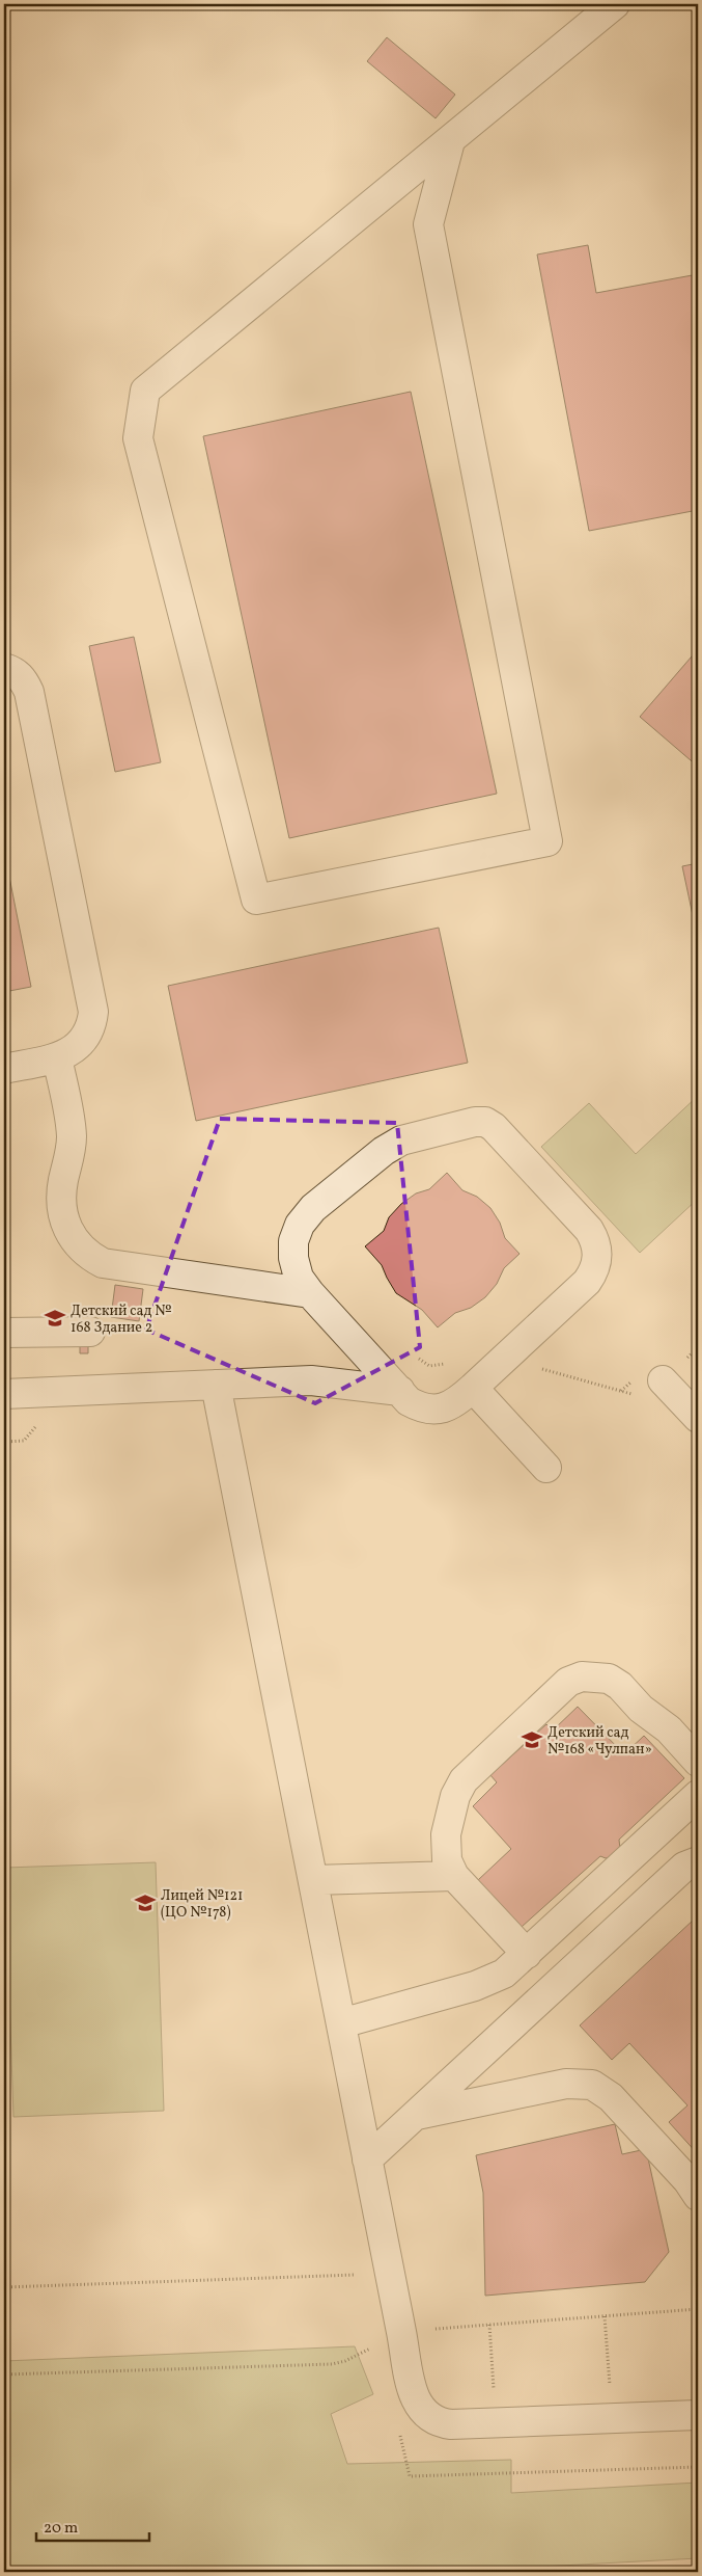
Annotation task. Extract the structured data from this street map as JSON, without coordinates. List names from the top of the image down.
{
  "places": {
    "school or university": ["Детский сад № 168 Здание 2", "Детский сад №168 «Чулпан»", "Лицей №121 (ЦО №178)"]
  },
  "scale_bar": "20 m"
}
